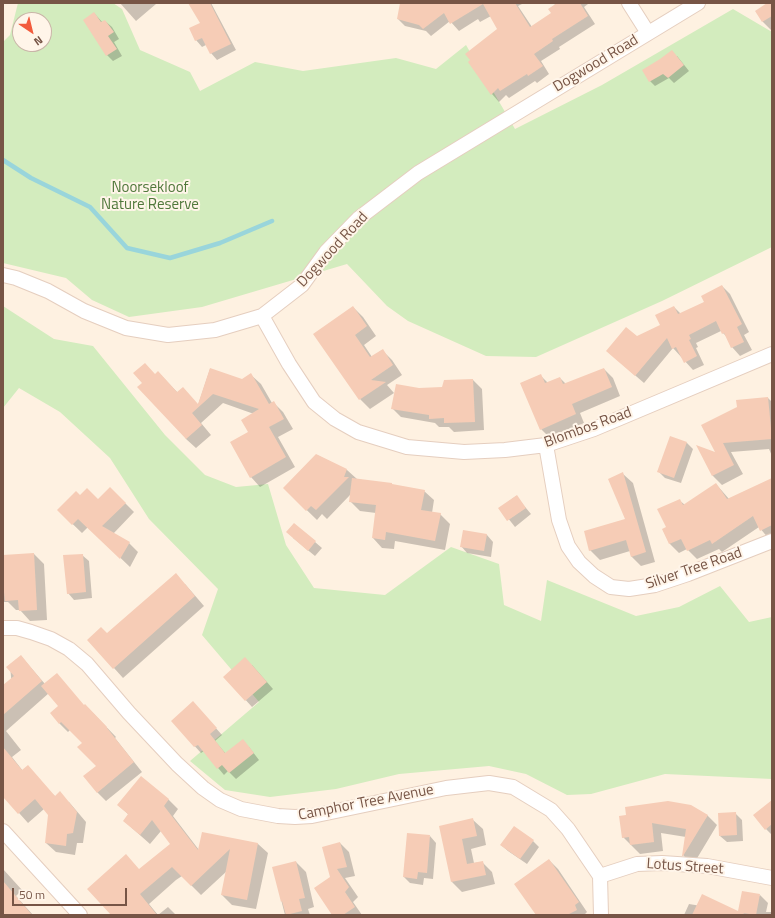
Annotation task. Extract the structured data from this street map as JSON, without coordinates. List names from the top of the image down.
{
  "streets": {
    "street": [
      "Dogwood Road",
      "Blombos Road",
      "Silver Tree Road",
      "Camphor Tree Avenue",
      "Lotus Street"
    ]
  },
  "crossings": [
    ["Dogwood Road", "Blombos Road"],
    ["Blombos Road", "Silver Tree Road"],
    ["Camphor Tree Avenue", "Lotus Street"]
  ],
  "parks": ["Noorsekloof Nature Reserve"],
  "scale_bar": "50 m",
  "north": "bottom right"
}
